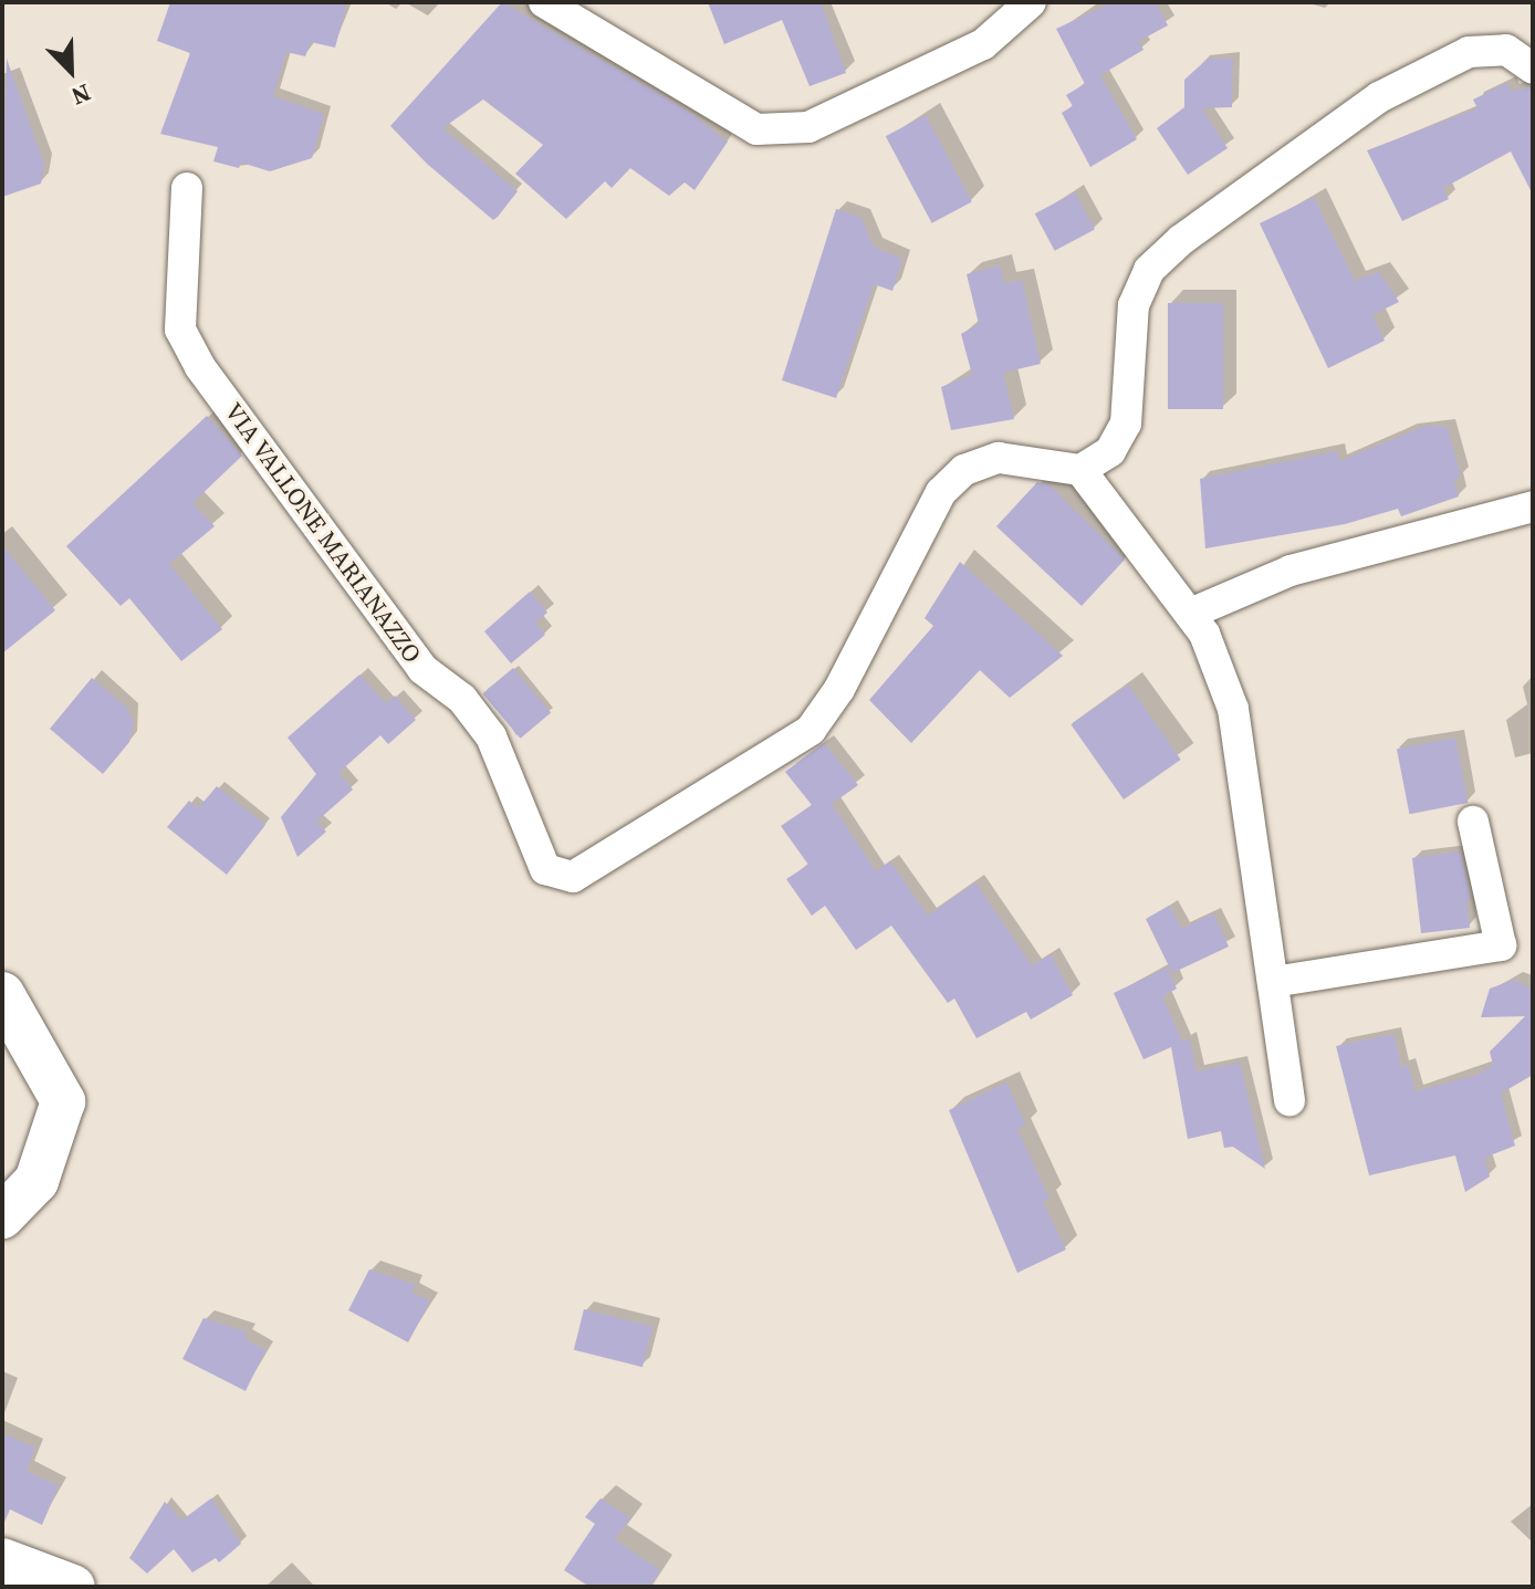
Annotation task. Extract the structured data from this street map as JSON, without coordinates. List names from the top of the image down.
{
  "streets": {
    "street": ["VIA VALLONE MARIANAZZO"]
  },
  "north": "bottom right"
}
